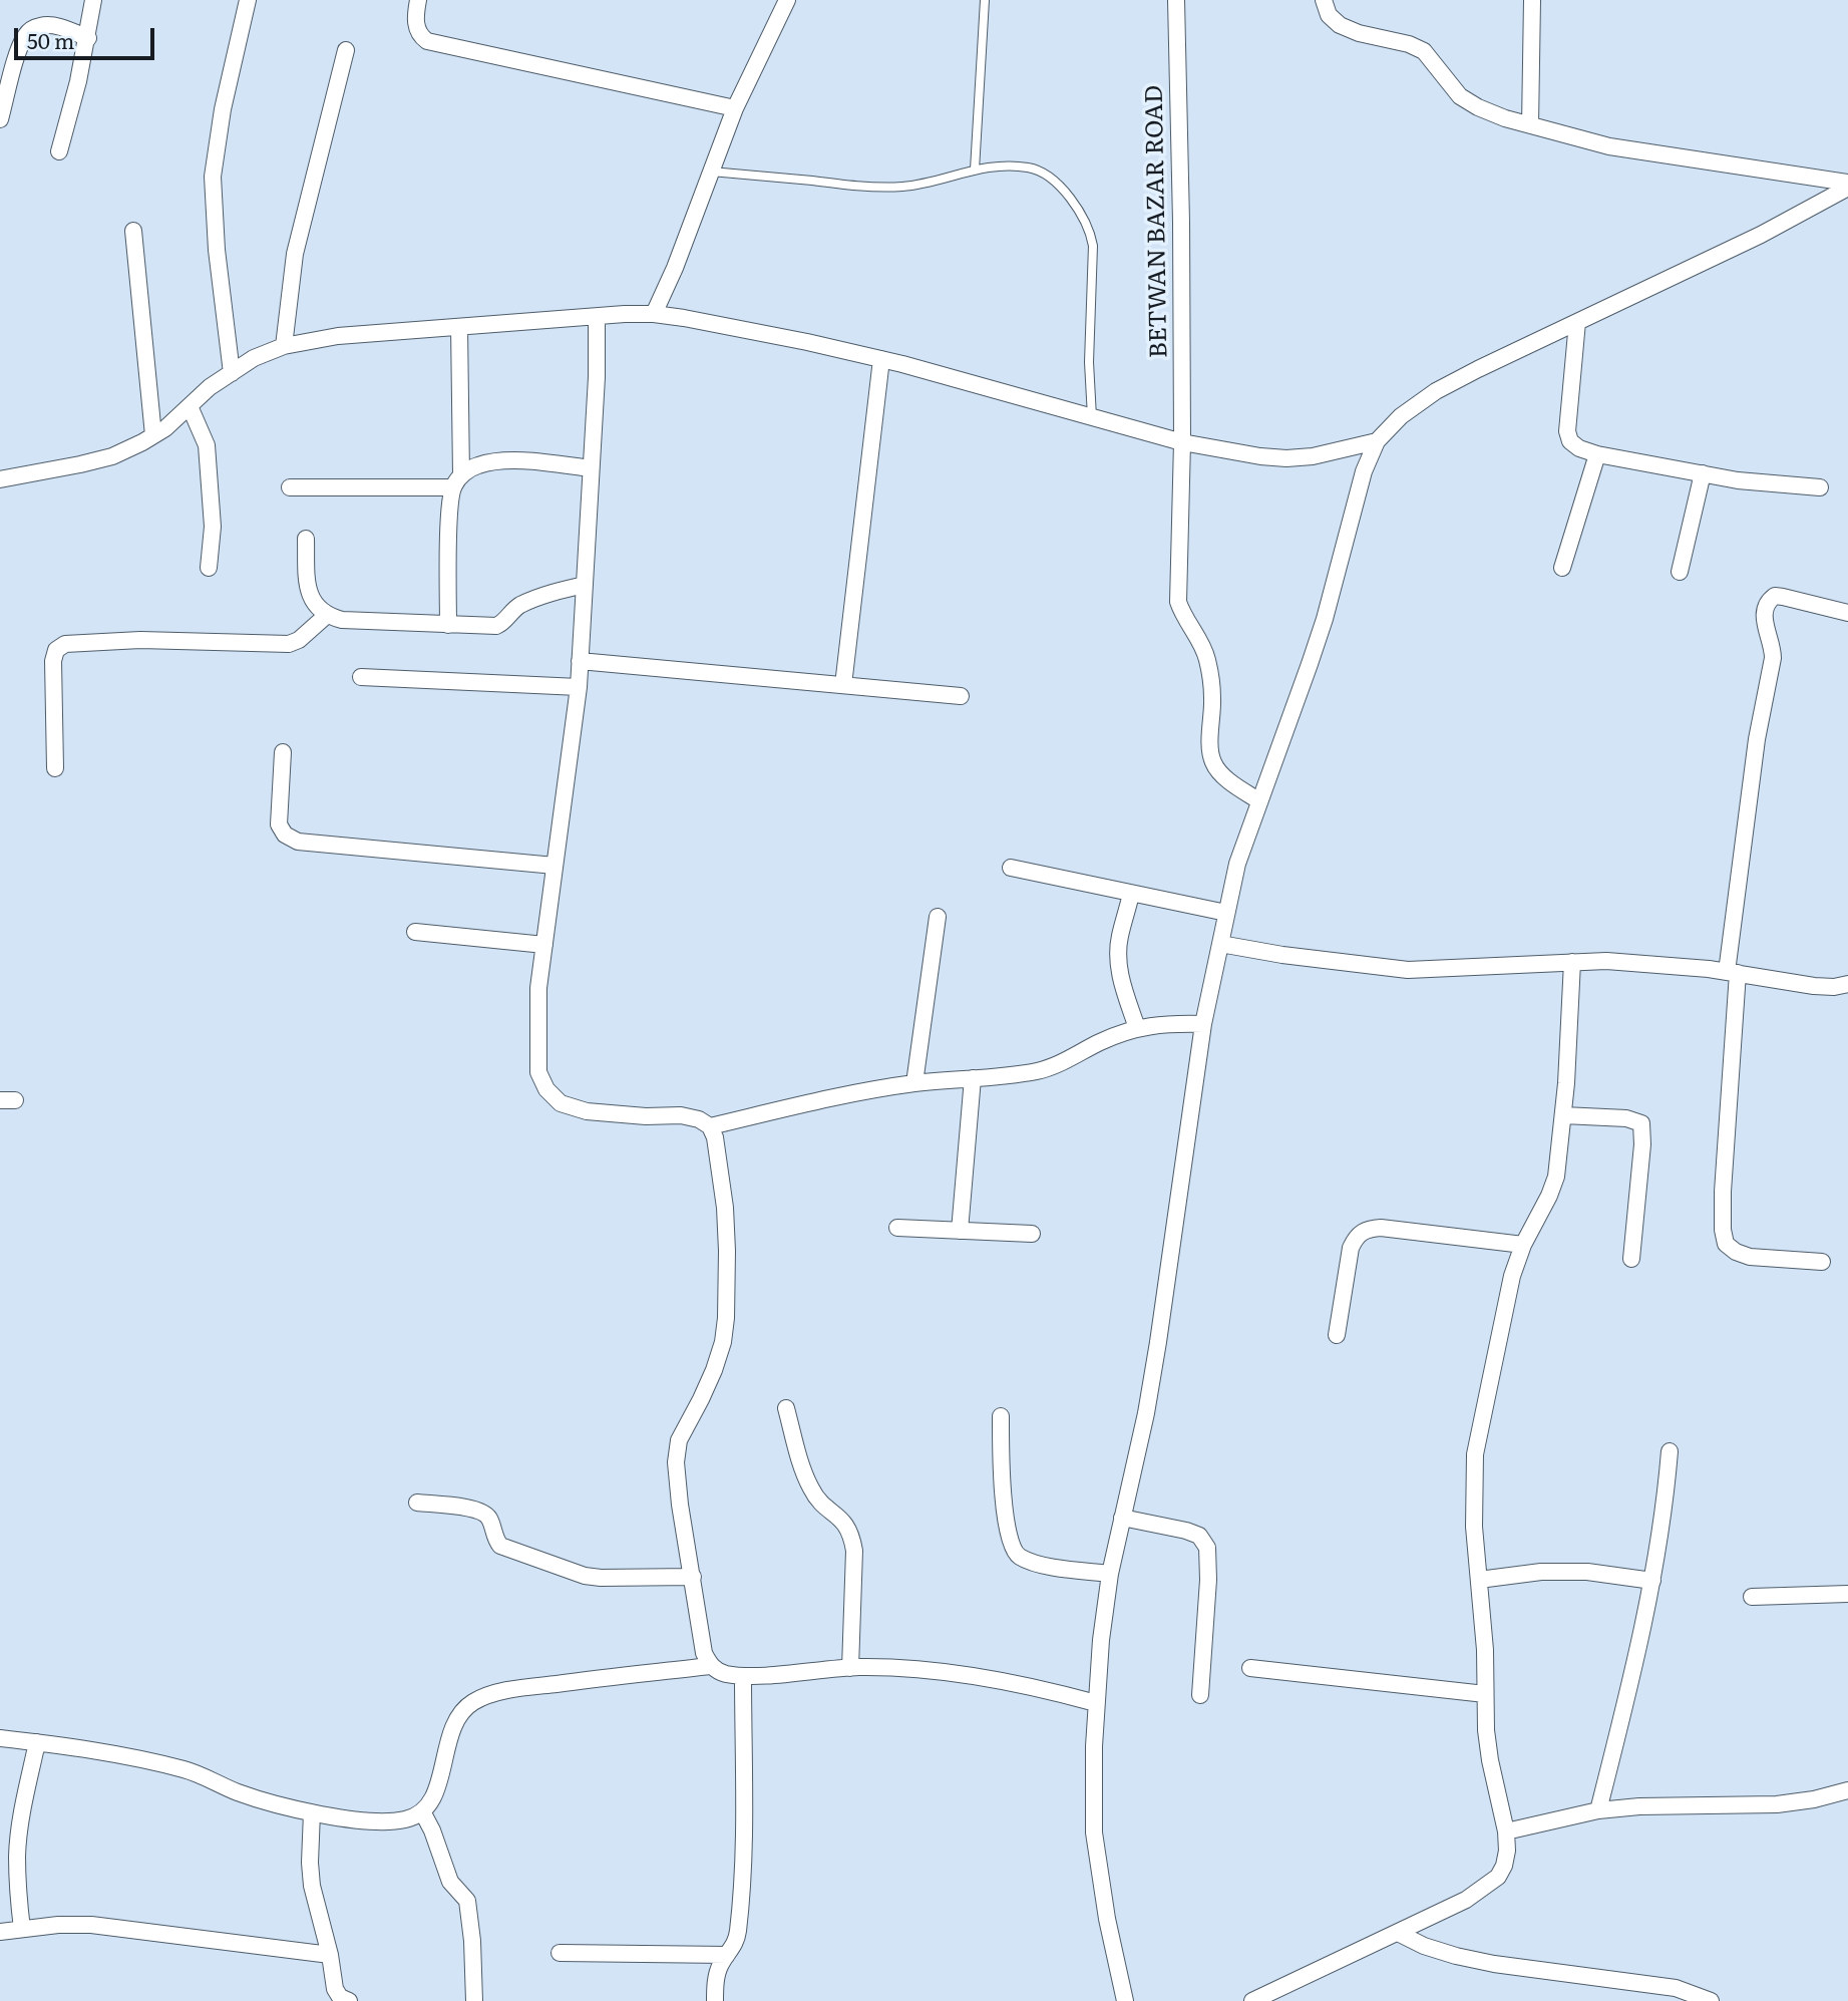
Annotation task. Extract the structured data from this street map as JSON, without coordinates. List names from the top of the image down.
{
  "streets": {
    "street": ["BETWAN BAZAR ROAD"]
  },
  "scale_bar": "50 m"
}
